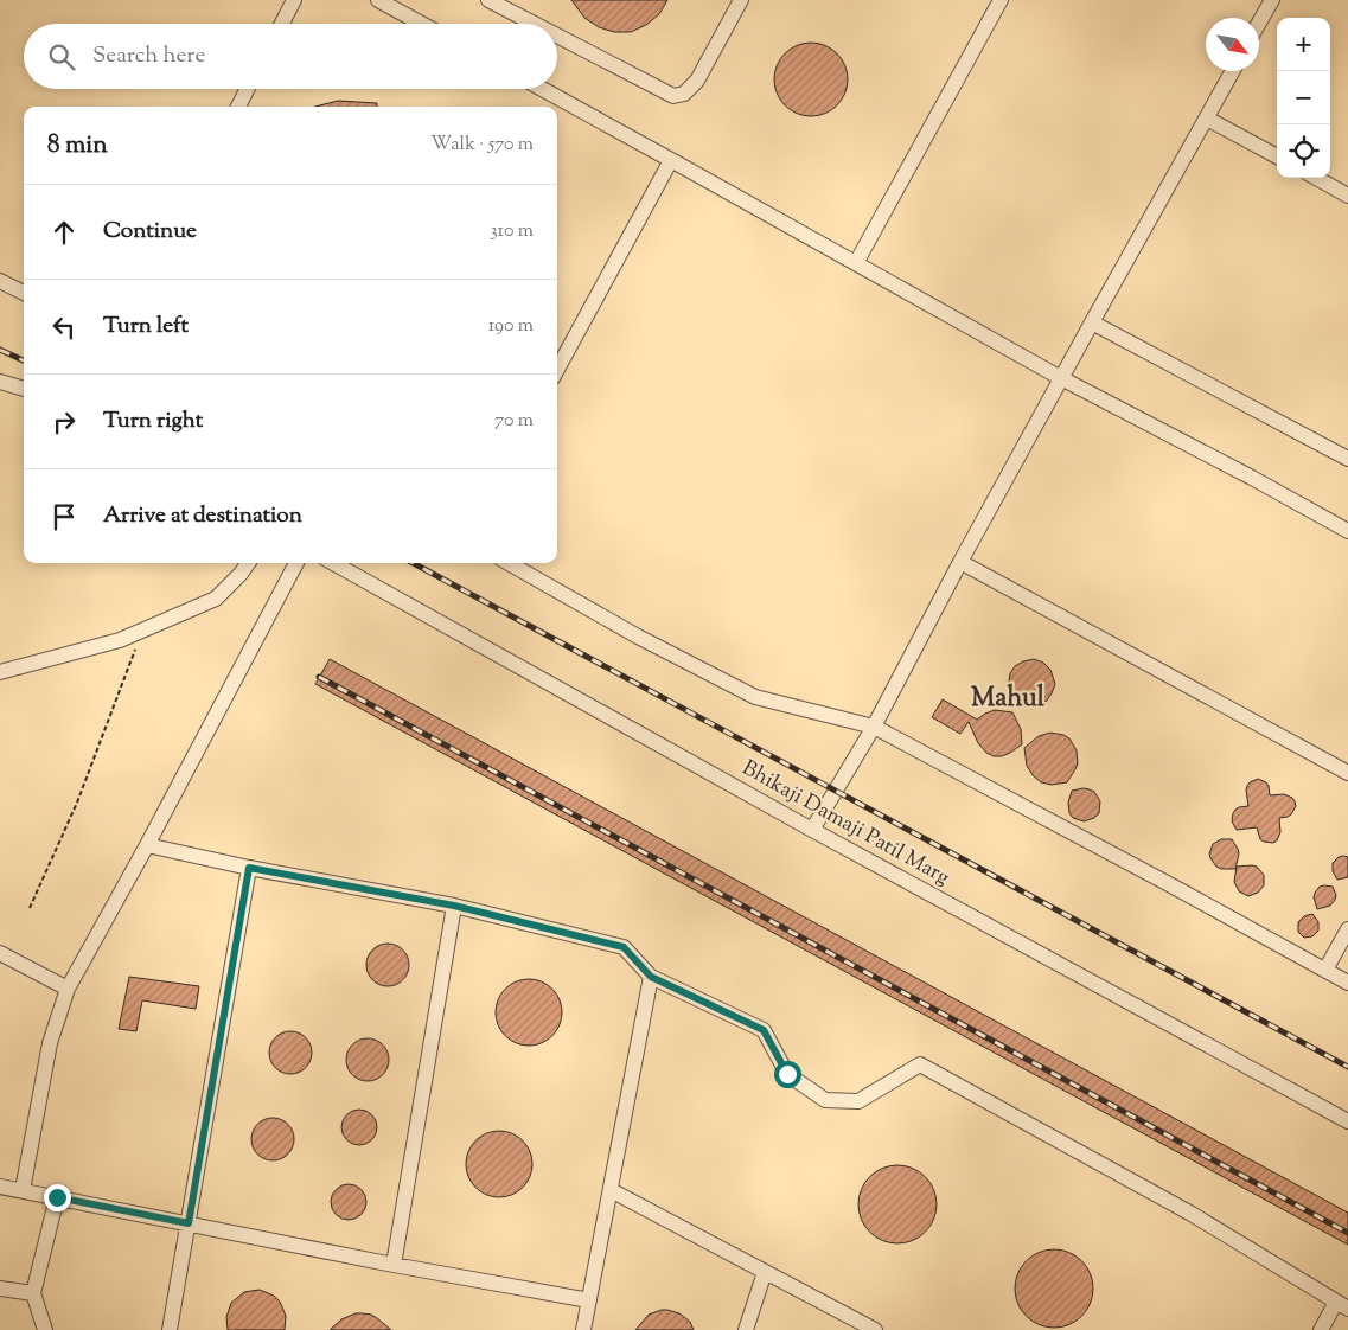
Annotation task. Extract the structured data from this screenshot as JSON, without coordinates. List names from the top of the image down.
{
  "streets": {
    "street": ["Bhikaji Damaji Patil Marg"]
  },
  "districts": ["Mahul"],
  "north": "bottom right",
  "page": {
    "map_buttons": ["+", "−"],
    "search": "Search here",
    "heading": ["8 min", "Walk · 570 m"],
    "list": [
      ["Continue", "310 m"],
      ["Turn left", "190 m"],
      ["Turn right", "70 m"],
      "Arrive at destination"
    ]
  }
}
